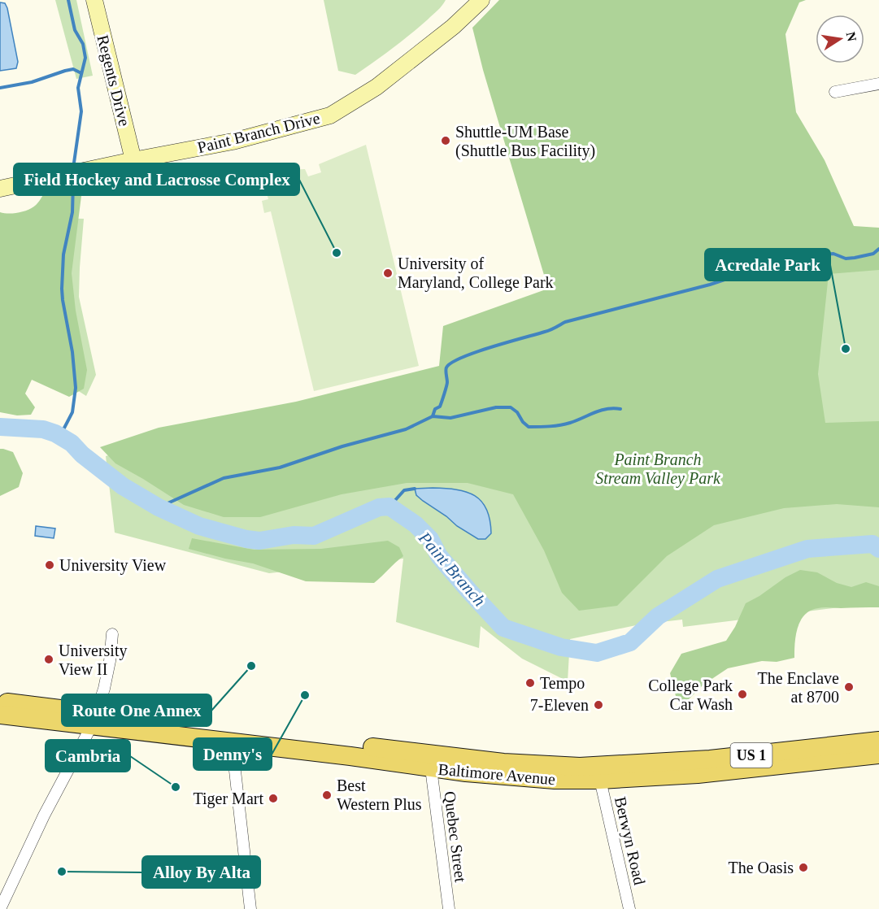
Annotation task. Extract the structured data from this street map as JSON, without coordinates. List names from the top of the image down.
{
  "streets": {
    "main road": ["US 1", "Baltimore Avenue"],
    "street": [
      "Regents Drive",
      "Paint Branch Drive",
      "Quebec Street",
      "Berwyn Road"
    ]
  },
  "crossings": [
    ["Regents Drive", "Paint Branch Drive"],
    ["Baltimore Avenue", "Quebec Street"],
    ["Baltimore Avenue", "Berwyn Road"]
  ],
  "water": ["Paint Branch"],
  "parks": ["Paint Branch Stream Valley Park"],
  "places": [
    "Shuttle-UM Base (Shuttle Bus Facility)",
    "Field Hockey and Lacrosse Complex",
    "University of Maryland, College Park",
    "Acredale Park",
    "University View",
    "University View II",
    "Route One Annex",
    "Tempo",
    "The Enclave at 8700",
    "College Park Car Wash",
    "Denny's",
    "7-Eleven",
    "Cambria",
    "Best Western Plus",
    "Tiger Mart",
    "The Oasis",
    "Alloy By Alta"
  ],
  "north": "right"
}
